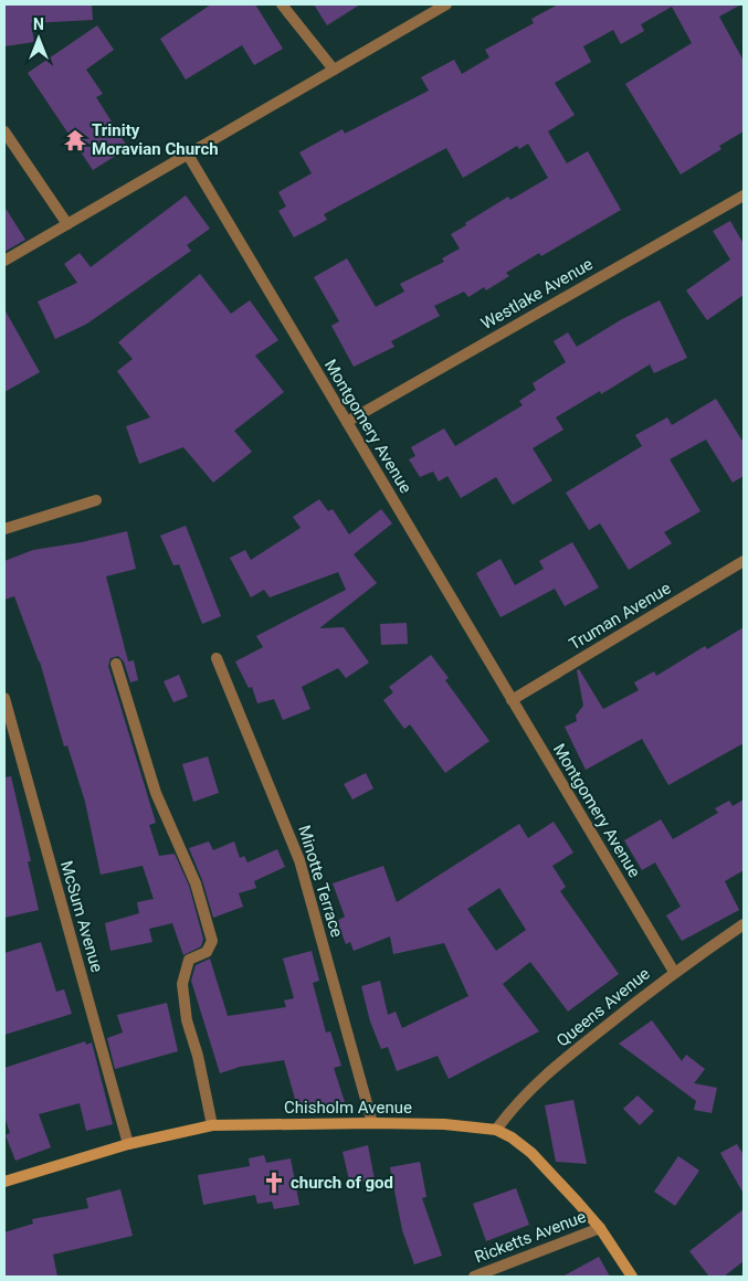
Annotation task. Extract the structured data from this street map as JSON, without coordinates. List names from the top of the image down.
{
  "streets": {
    "street": [
      "Westlake Avenue",
      "Montgomery Avenue",
      "Truman Avenue",
      "Minotte Terrace",
      "McSum Avenue",
      "Queens Avenue",
      "Chisholm Avenue",
      "Ricketts Avenue"
    ]
  },
  "crossings": [
    ["Westlake Avenue", "Montgomery Avenue"],
    ["Montgomery Avenue", "Truman Avenue"],
    ["Montgomery Avenue", "Queens Avenue"],
    ["Minotte Terrace", "Chisholm Avenue"],
    ["McSum Avenue", "Chisholm Avenue"],
    ["Queens Avenue", "Chisholm Avenue"],
    ["Chisholm Avenue", "Ricketts Avenue"]
  ],
  "places": {
    "temple": ["Trinity Moravian Church"],
    "church": ["church of god"]
  },
  "north": "top"
}
